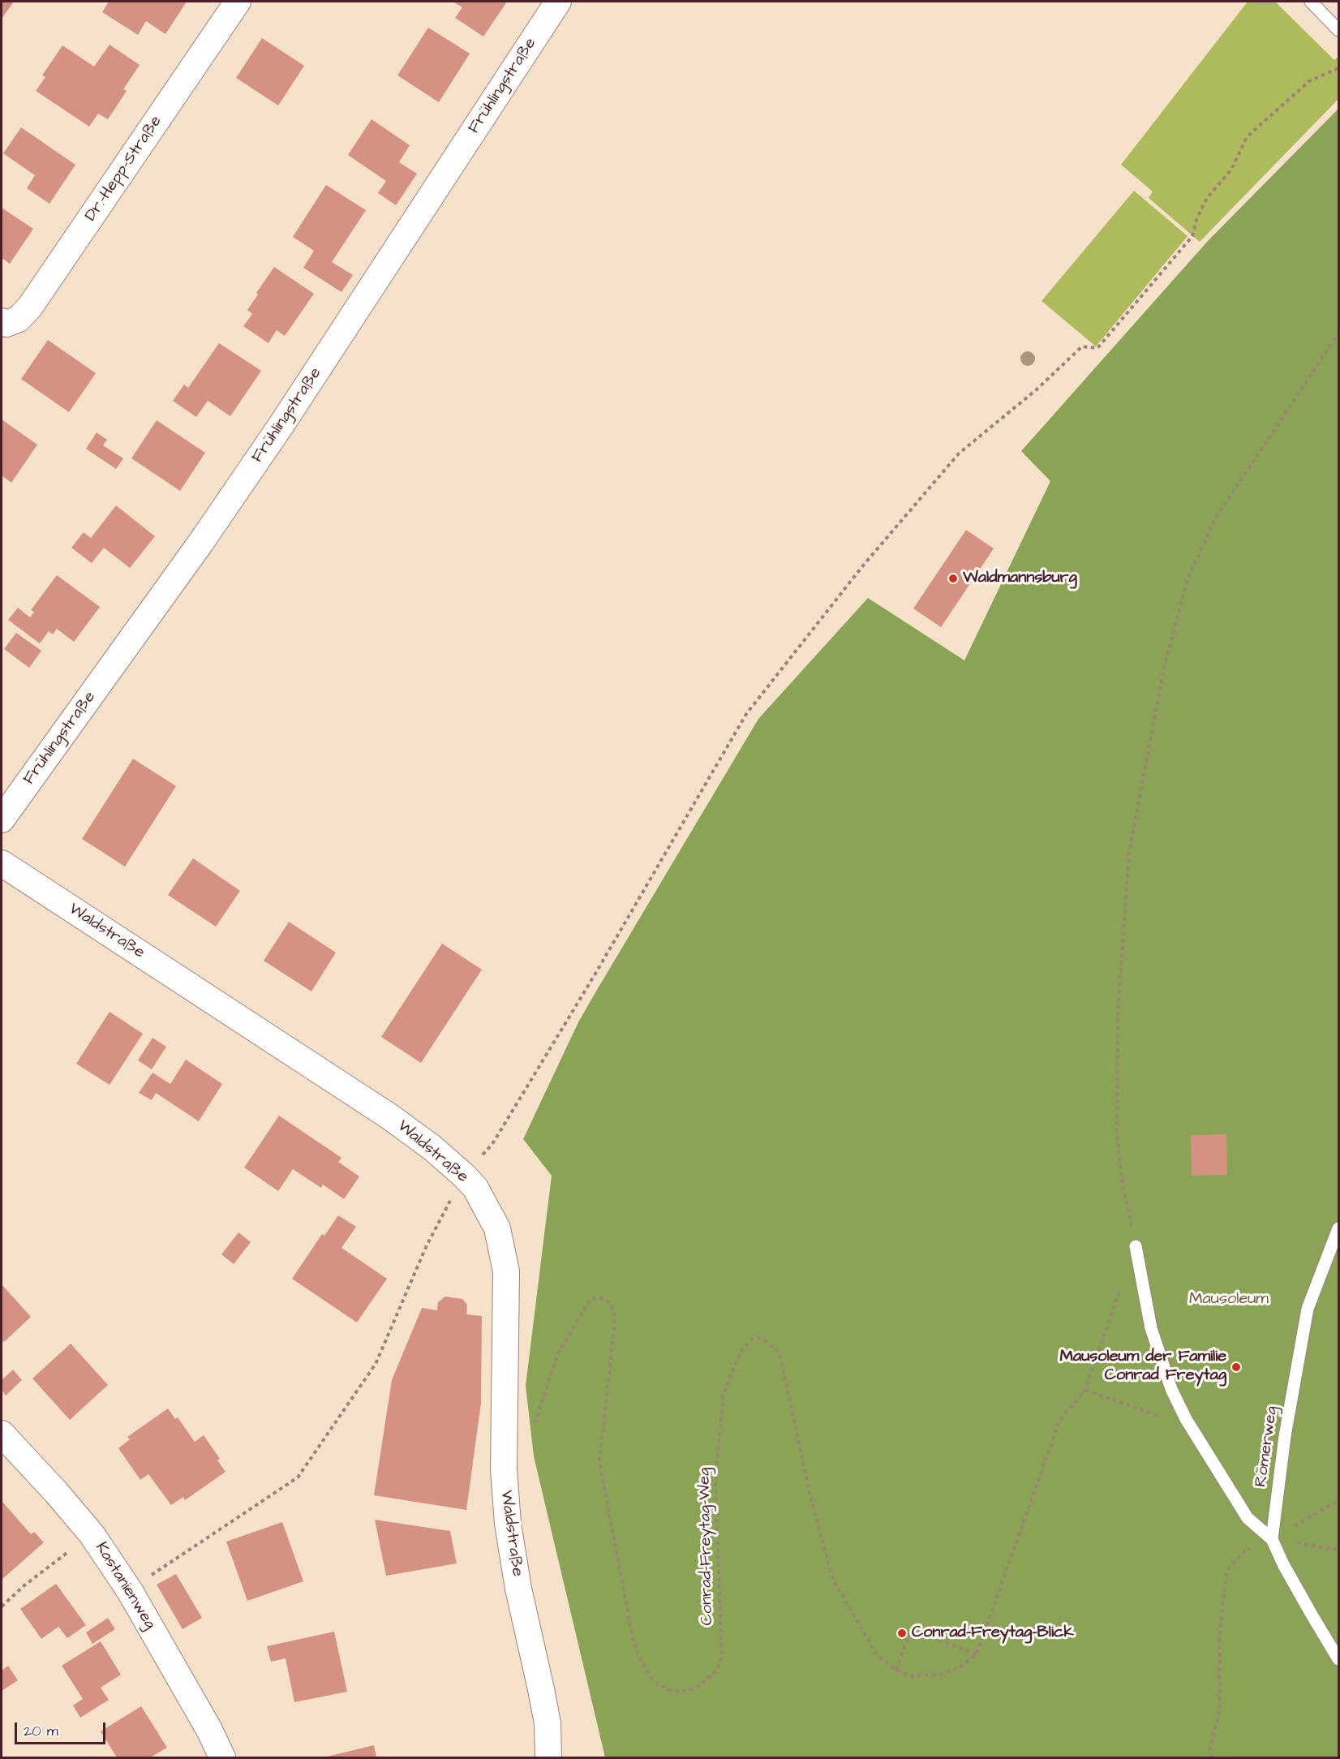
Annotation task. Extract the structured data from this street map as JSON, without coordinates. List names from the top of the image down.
{
  "streets": {
    "street": [
      "Frühlingstraße",
      "Dr.-Hepp-Straße",
      "Waldstraße",
      "Kastanienweg"
    ],
    "lane": ["Römerweg"],
    "path": ["Conrad-Freytag-Weg"]
  },
  "parks": ["Mausoleum"],
  "places": ["Waldmannsburg", "Mausoleum der Familie Conrad Freytag", "Conrad-Freytag-Blick"],
  "scale_bar": "20 m"
}
